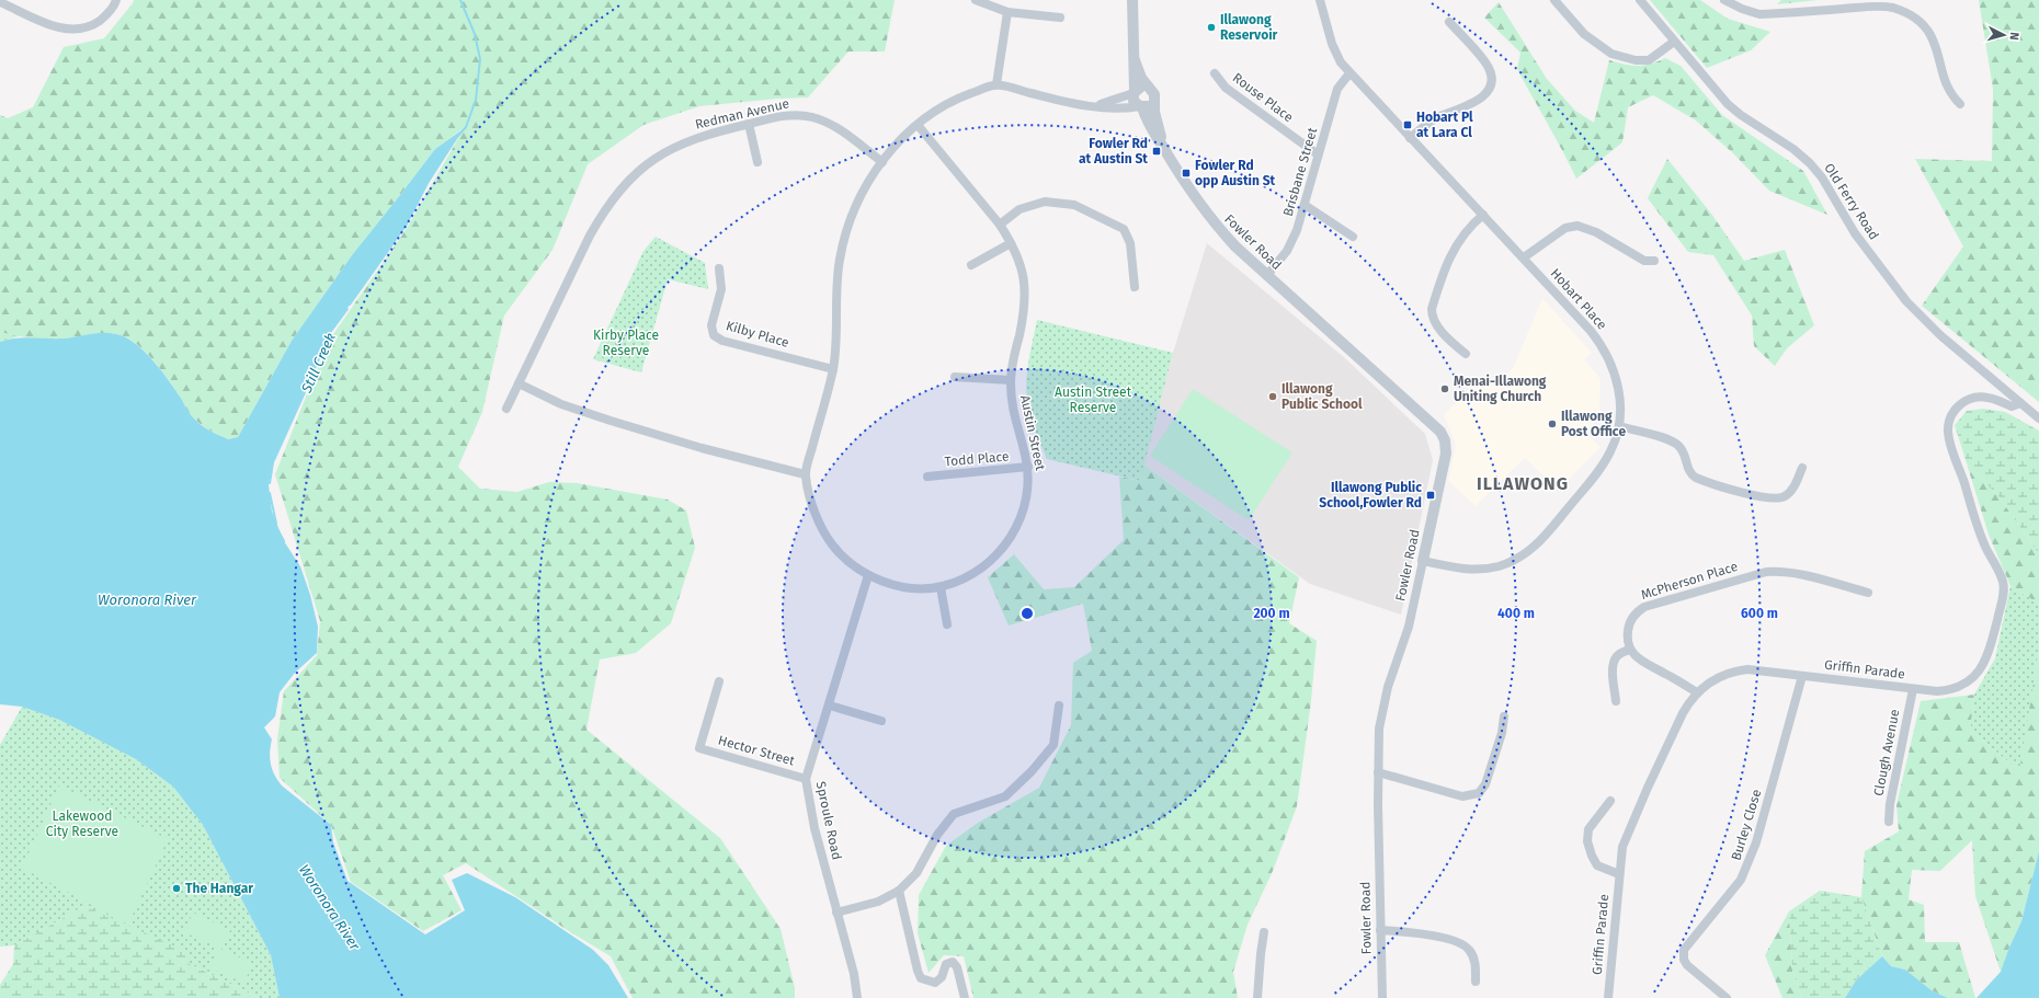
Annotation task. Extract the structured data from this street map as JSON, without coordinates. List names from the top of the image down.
{
  "streets": {
    "street": [
      "Rouse Place",
      "Redman Avenue",
      "Brisbane Street",
      "Old Ferry Road",
      "Fowler Road",
      "Hobart Place",
      "Kilby Place",
      "Austin Street",
      "Todd Place",
      "McPherson Place",
      "Griffin Parade",
      "Hector Street",
      "Clough Avenue",
      "Sproule Road",
      "Burley Close"
    ]
  },
  "crossings": [
    ["Rouse Place", "Brisbane Street"],
    ["Redman Avenue", "Austin Street"],
    ["Brisbane Street", "Fowler Road"],
    ["Brisbane Street", "Hobart Place"],
    ["Old Ferry Road", "Griffin Parade"],
    ["Fowler Road", "Hobart Place"],
    ["Kilby Place", "Austin Street"],
    ["Austin Street", "Todd Place"],
    ["Austin Street", "Sproule Road"],
    ["Griffin Parade", "Clough Avenue"],
    ["Griffin Parade", "Burley Close"],
    ["Hector Street", "Sproule Road"]
  ],
  "districts": ["ILLAWONG"],
  "water": ["Still Creek", "Woronora River"],
  "parks": ["Kirby Place Reserve", "Austin Street Reserve", "Lakewood City Reserve"],
  "places": {
    "other": [
      "Illawong Reservoir",
      "Menai-Illawong Uniting Church",
      "Illawong Public School",
      "Illawong Post Office",
      "The Hangar"
    ],
    "transit": [
      "Hobart Pl at Lara Cl",
      "Fowler Rd at Austin St",
      "Fowler Rd opp Austin St",
      "Illawong Public School,Fowler Rd"
    ]
  },
  "north": "right",
  "rings": ["200 m", "400 m", "600 m"]
}
